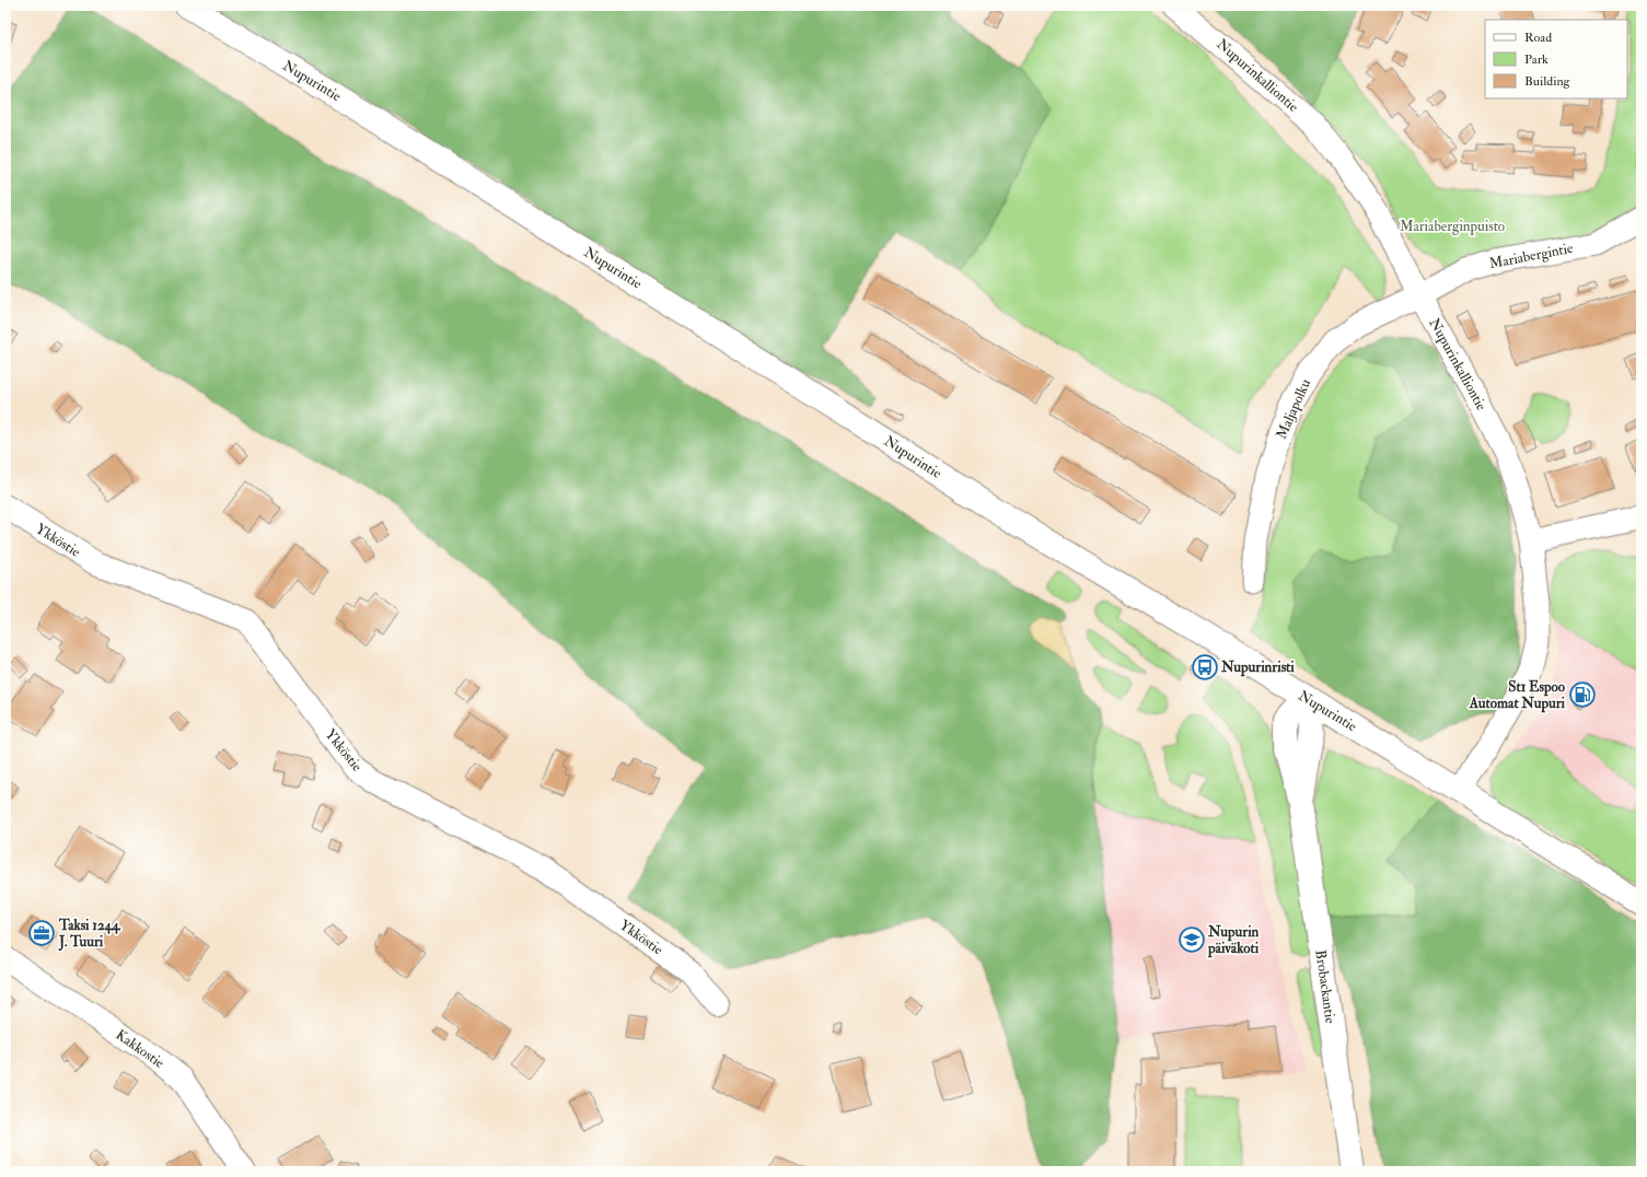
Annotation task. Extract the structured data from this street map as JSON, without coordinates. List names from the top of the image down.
{
  "streets": {
    "main road": ["Nupurintie", "Brobackantie"],
    "street": [
      "Nupurinkalliontie",
      "Mariabergintie",
      "Maljapolku",
      "Ykköstie",
      "Kakkostie"
    ]
  },
  "crossings": [
    ["Nupurinkalliontie", "Nupurintie"],
    ["Nupurinkalliontie", "Mariabergintie"],
    ["Nupurinkalliontie", "Maljapolku"],
    ["Nupurintie", "Brobackantie"],
    ["Mariabergintie", "Maljapolku"]
  ],
  "parks": ["Mariaberginpuisto"],
  "places": {
    "bus stop": ["Nupurinristi"],
    "fuel station": ["St1 Espoo Automat Nupuri"],
    "office": ["Taksi 1244 J. Tuuri"],
    "school or university": ["Nupurin päiväkoti"]
  },
  "legend": ["Road", "Park", "Building"]
}
